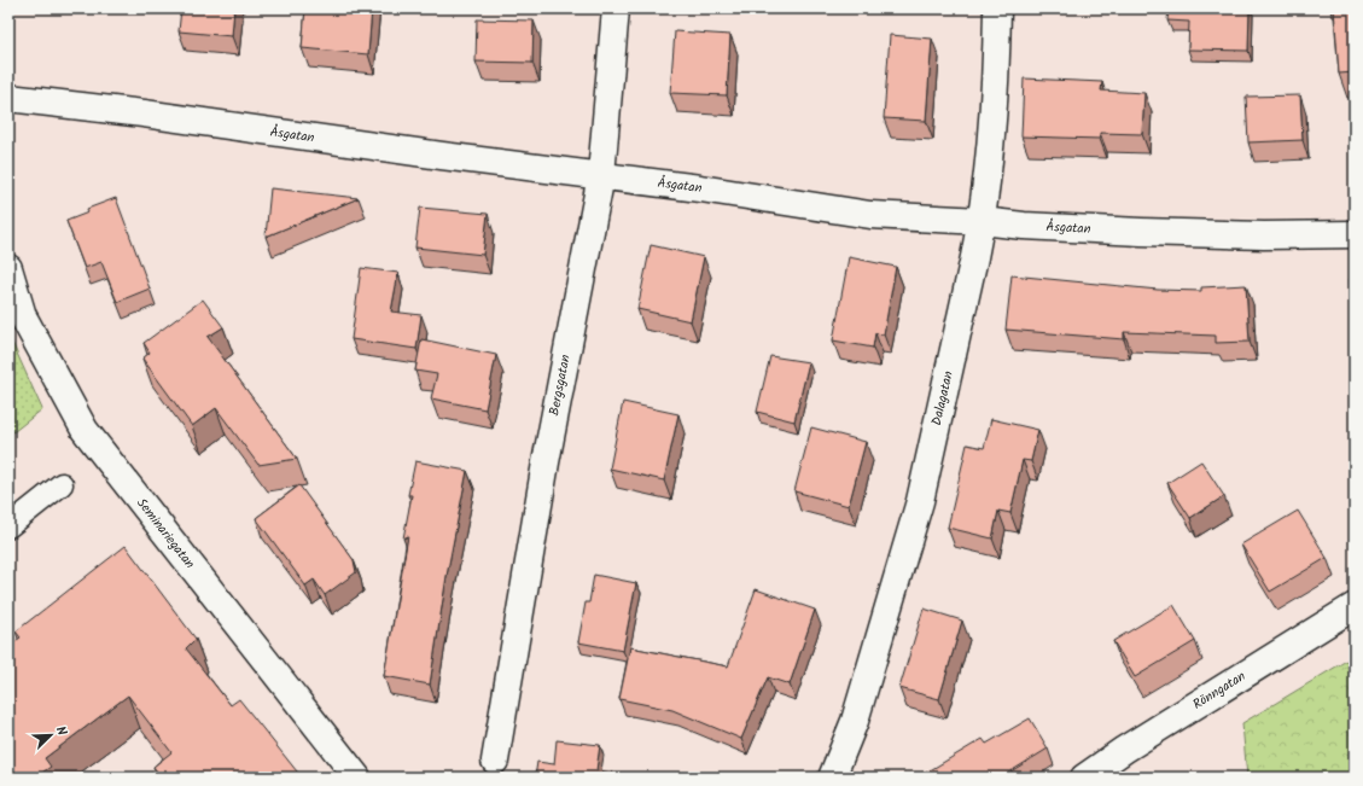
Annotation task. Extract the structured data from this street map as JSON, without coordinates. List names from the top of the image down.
{
  "streets": {
    "street": [
      "Åsgatan",
      "Bergsgatan",
      "Dalagatan",
      "Seminariegatan",
      "Rönngatan"
    ]
  },
  "crossings": [
    ["Åsgatan", "Bergsgatan"],
    ["Åsgatan", "Dalagatan"]
  ],
  "north": "top right"
}
